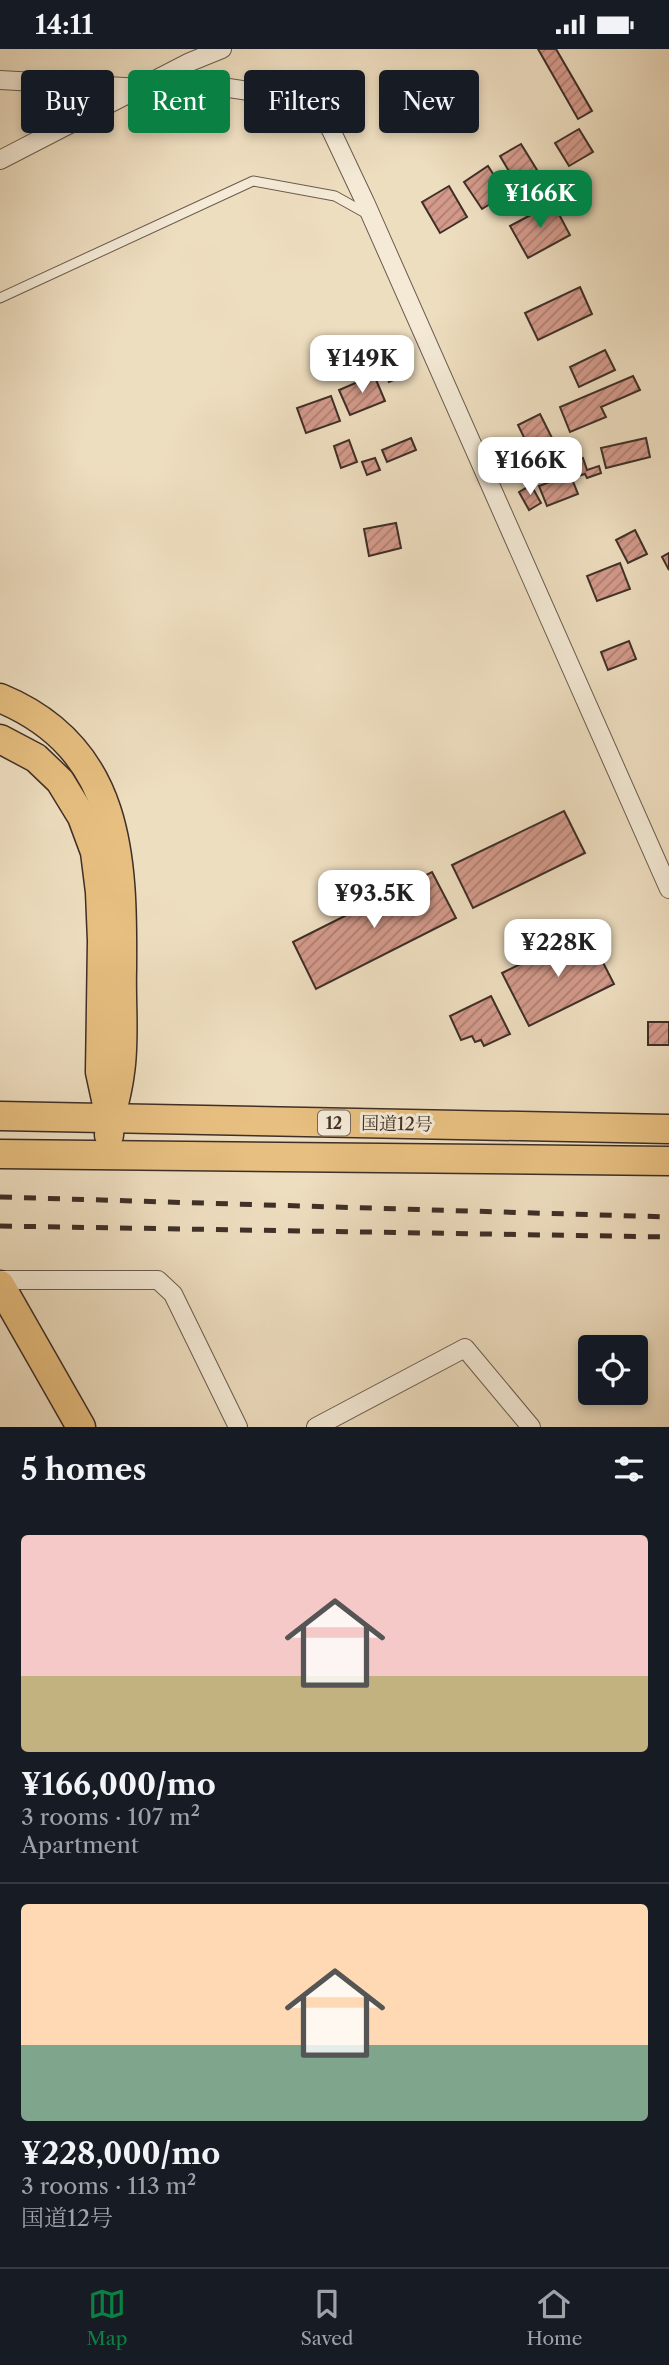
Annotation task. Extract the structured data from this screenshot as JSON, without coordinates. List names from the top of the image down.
{
  "streets": {
    "highway": ["12", "国道12号"]
  },
  "page": {
    "status": "14:11",
    "chip": [
      "Buy",
      "Rent",
      "Filters",
      "New"
    ],
    "price": [
      "¥166K",
      "¥149K",
      "¥166K",
      "¥93.5K",
      "¥228K"
    ],
    "heading": "5 homes",
    "list": [
      {
        "name": "¥166,000/mo",
        "note": "3 rooms · 107 m² · Apartment"
      },
      {
        "name": "¥228,000/mo",
        "note": "3 rooms · 113 m² · 国道12号"
      }
    ],
    "tabs": ["Map", "Saved", "Home"]
  }
}
